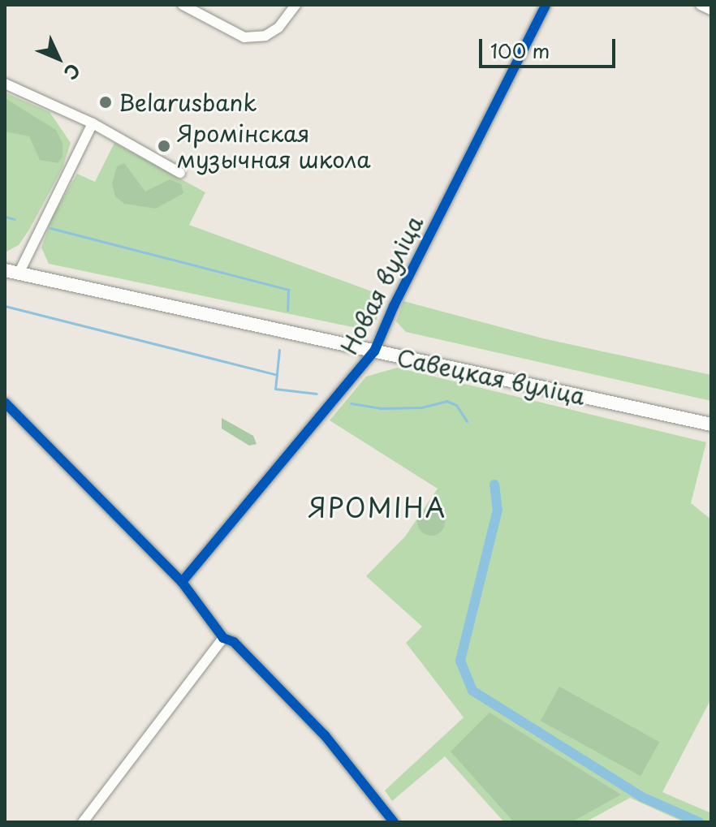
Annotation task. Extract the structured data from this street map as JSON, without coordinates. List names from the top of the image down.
{
  "streets": {
    "main road": ["Савецкая вуліца"],
    "street": ["Новая вуліца"]
  },
  "crossings": [
    ["Новая вуліца", "Савецкая вуліца"]
  ],
  "districts": ["ЯРОМІНА"],
  "places": ["Belarusbank", "Яромінская музычная школа"],
  "scale_bar": "100 m",
  "north": "bottom right"
}
